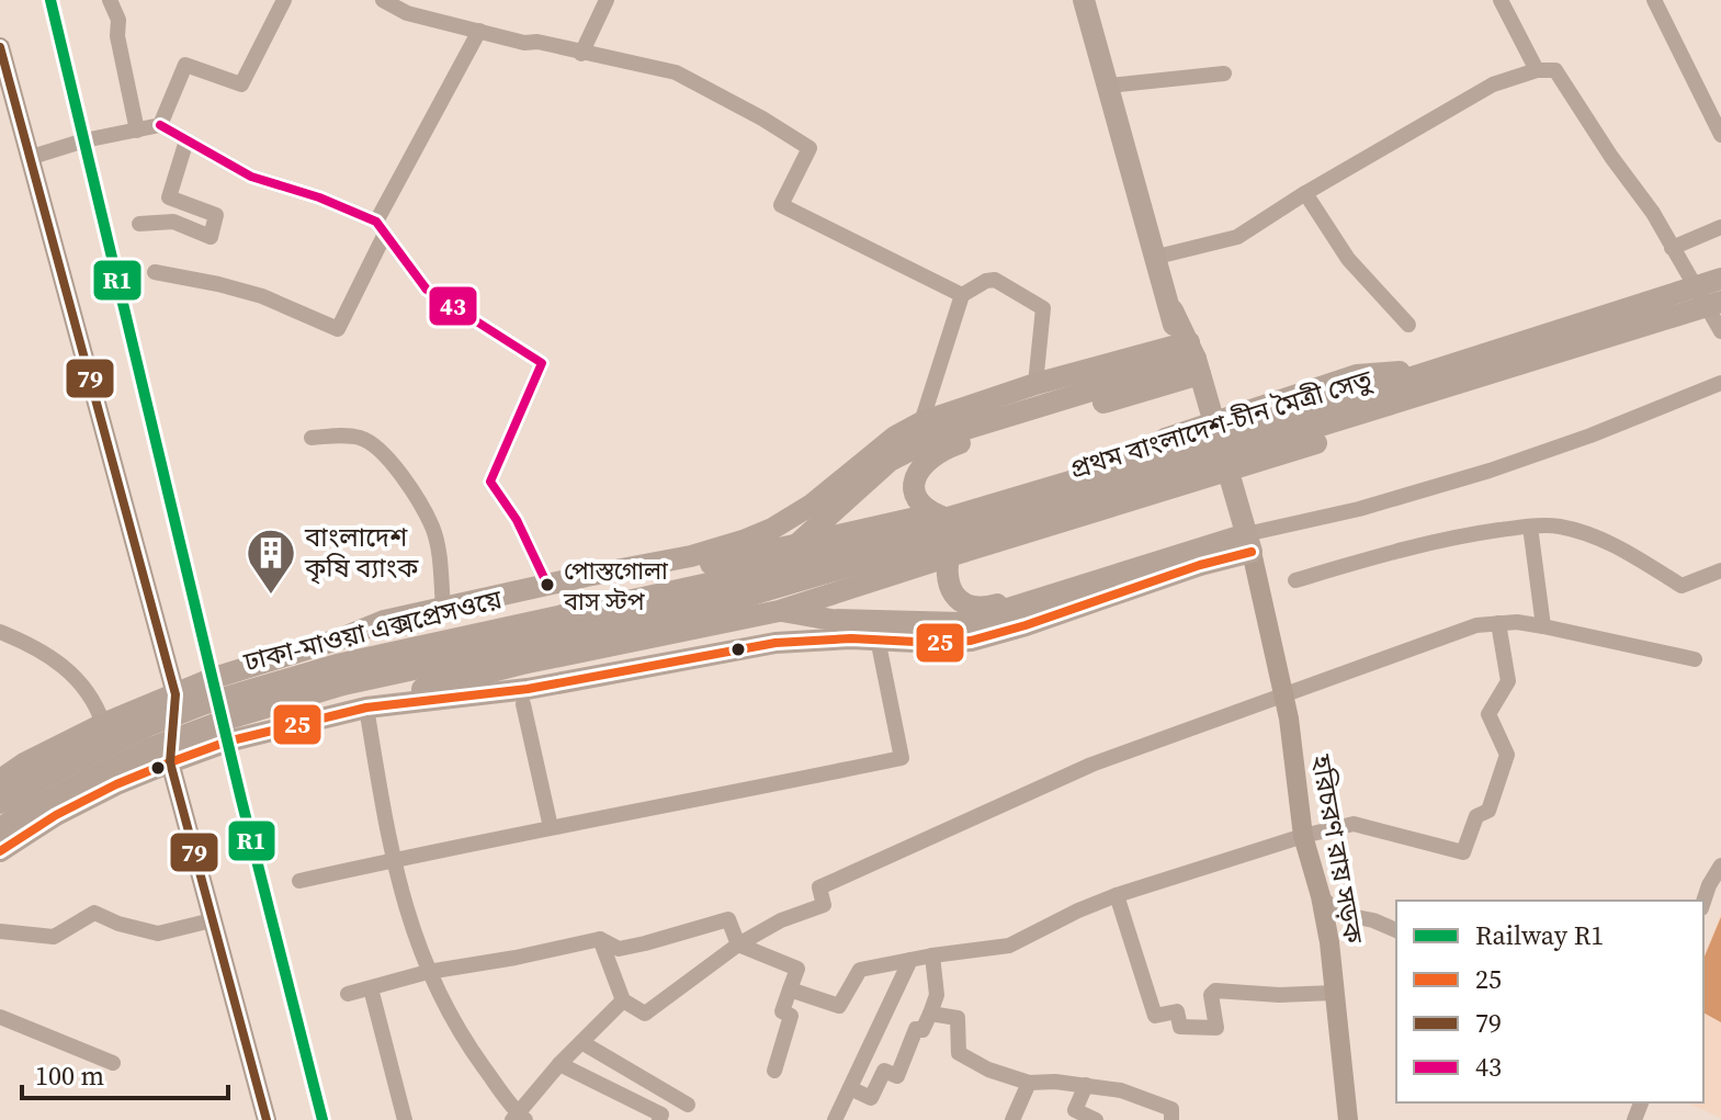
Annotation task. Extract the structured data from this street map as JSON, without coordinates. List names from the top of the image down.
{
  "streets": {
    "highway": ["ঢাকা-মাওয়া এক্সপ্রেসওয়ে"],
    "main road": ["হরিচরণ রায় সড়ক"]
  },
  "places": {
    "other": ["পোস্তগোলা বাস স্টপ"],
    "building": ["বাংলাদেশ কৃষি ব্যাংক"]
  },
  "lines": [
    "rail line R1",
    "transit line 79",
    "transit line 43",
    "transit line 25"
  ],
  "legend": [
    "Railway R1",
    "25",
    "79",
    "43"
  ],
  "scale_bar": "100 m"
}
